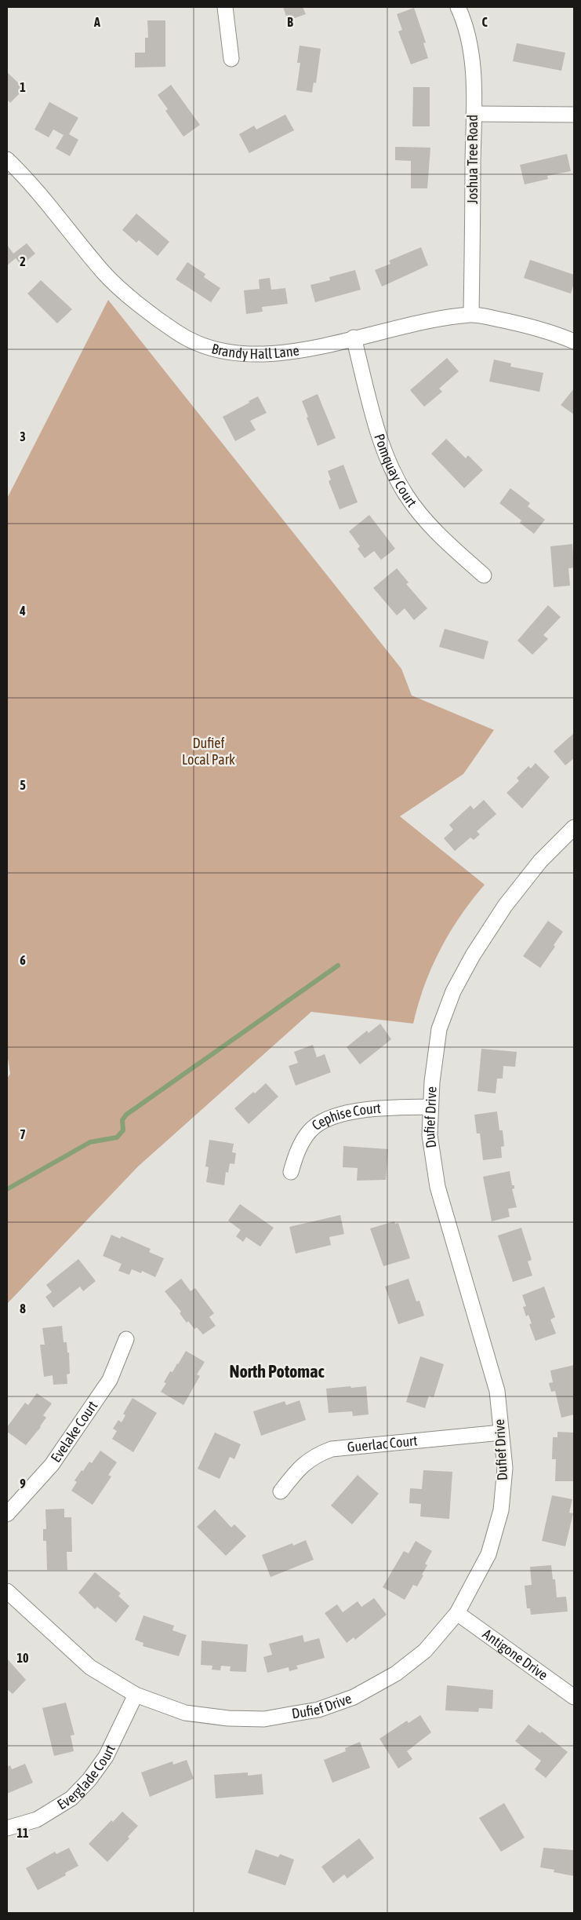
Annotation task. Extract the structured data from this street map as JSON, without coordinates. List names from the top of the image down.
{
  "streets": {
    "street": [
      "Joshua Tree Road",
      "Brandy Hall Lane",
      "Pomquay Court",
      "Dufief Drive",
      "Cephise Court",
      "Evelake Court",
      "Guerlac Court",
      "Antigone Drive",
      "Everglade Court"
    ]
  },
  "crossings": [
    ["Joshua Tree Road", "Brandy Hall Lane"],
    ["Brandy Hall Lane", "Pomquay Court"],
    ["Dufief Drive", "Cephise Court"],
    ["Dufief Drive", "Guerlac Court"],
    ["Dufief Drive", "Antigone Drive"],
    ["Dufief Drive", "Everglade Court"]
  ],
  "districts": ["North Potomac"],
  "parks": ["Dufief Local Park"],
  "grid": {
    "columns": ["A", "B", "C"],
    "rows": [
      "1",
      "2",
      "3",
      "4",
      "5",
      "6",
      "7",
      "8",
      "9",
      "10",
      "11"
    ]
  }
}
